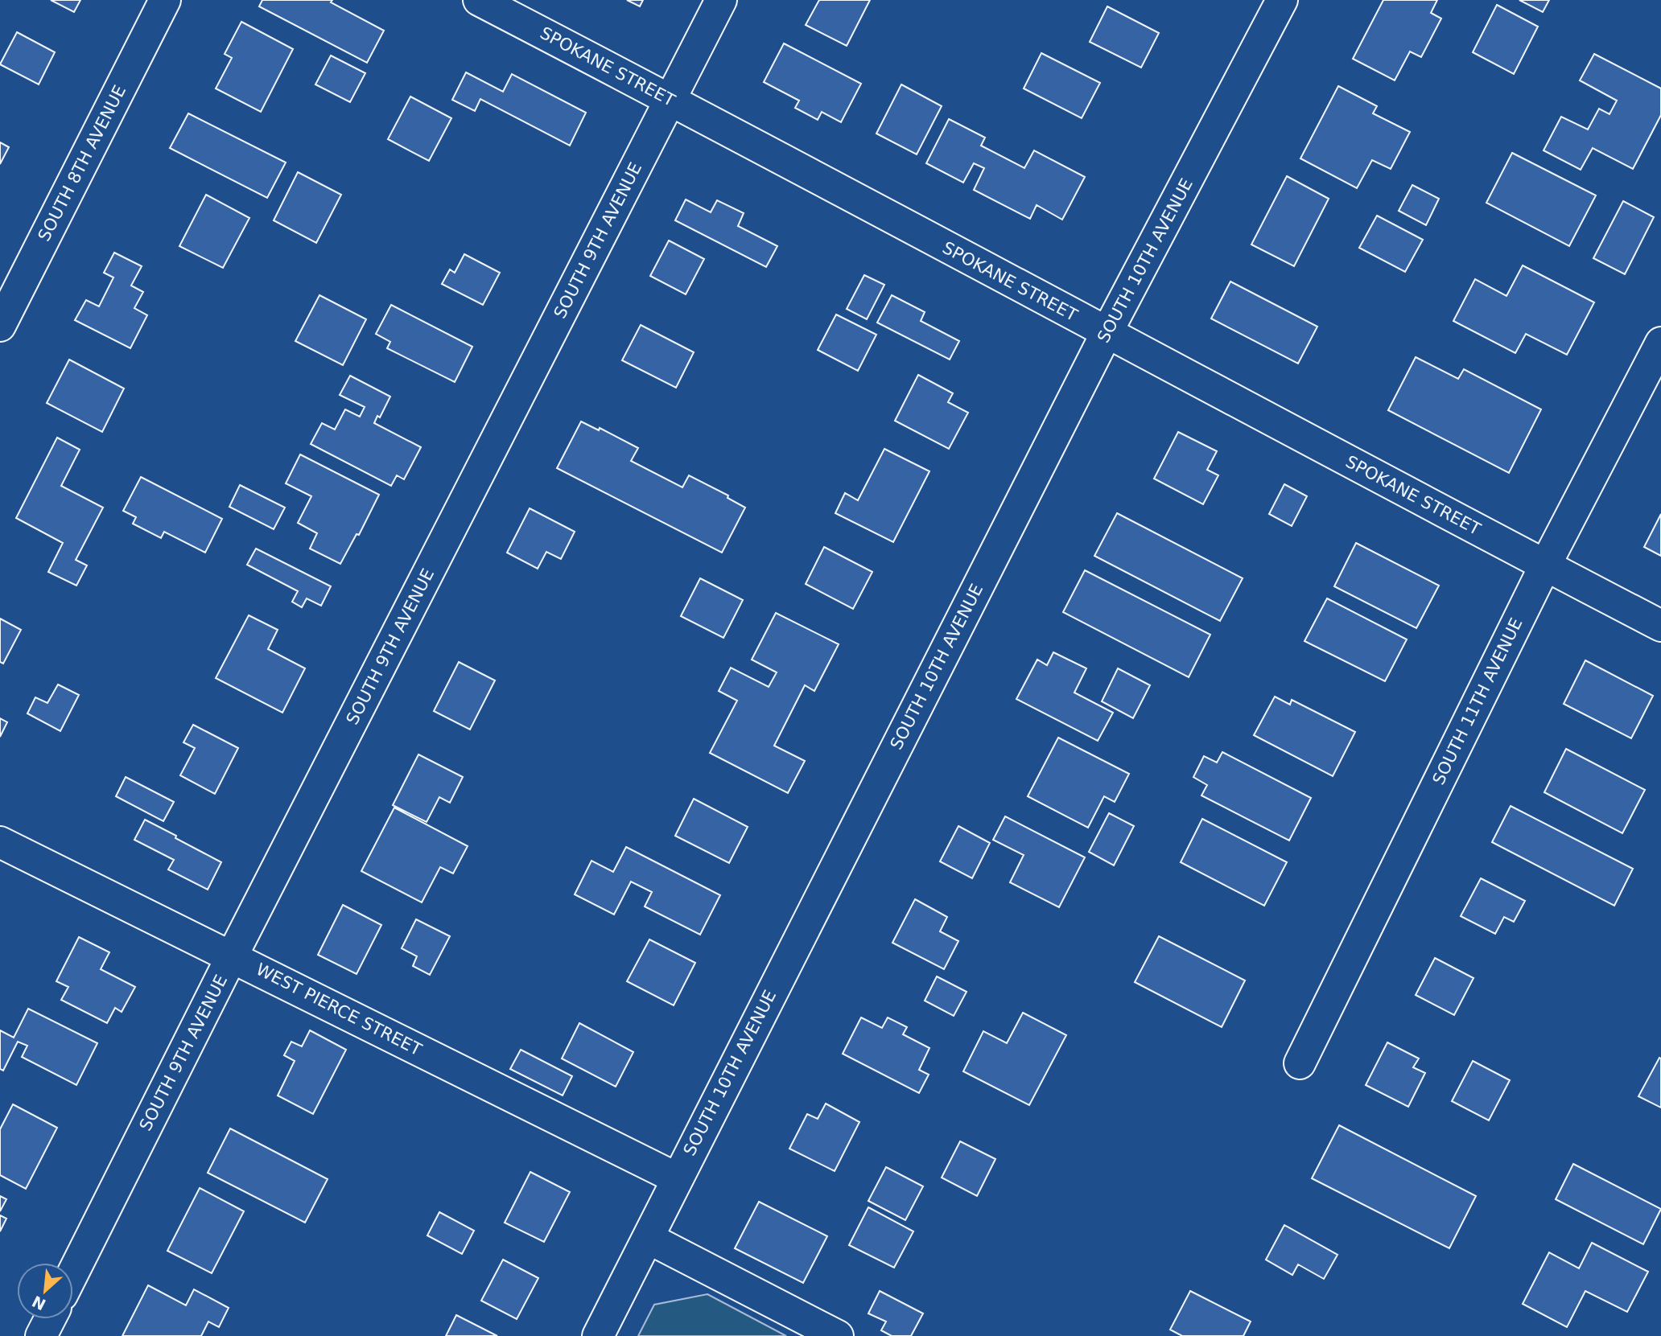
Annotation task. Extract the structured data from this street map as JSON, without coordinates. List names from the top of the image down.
{
  "streets": {
    "street": [
      "SPOKANE STREET",
      "SOUTH 8TH AVENUE",
      "SOUTH 9TH AVENUE",
      "SOUTH 10TH AVENUE",
      "SOUTH 11TH AVENUE",
      "WEST PIERCE STREET"
    ]
  },
  "crossings": [
    ["SPOKANE STREET", "SOUTH 9TH AVENUE"],
    ["SPOKANE STREET", "SOUTH 10TH AVENUE"],
    ["SPOKANE STREET", "SOUTH 11TH AVENUE"],
    ["SOUTH 9TH AVENUE", "WEST PIERCE STREET"],
    ["SOUTH 10TH AVENUE", "WEST PIERCE STREET"]
  ],
  "north": "bottom left"
}
